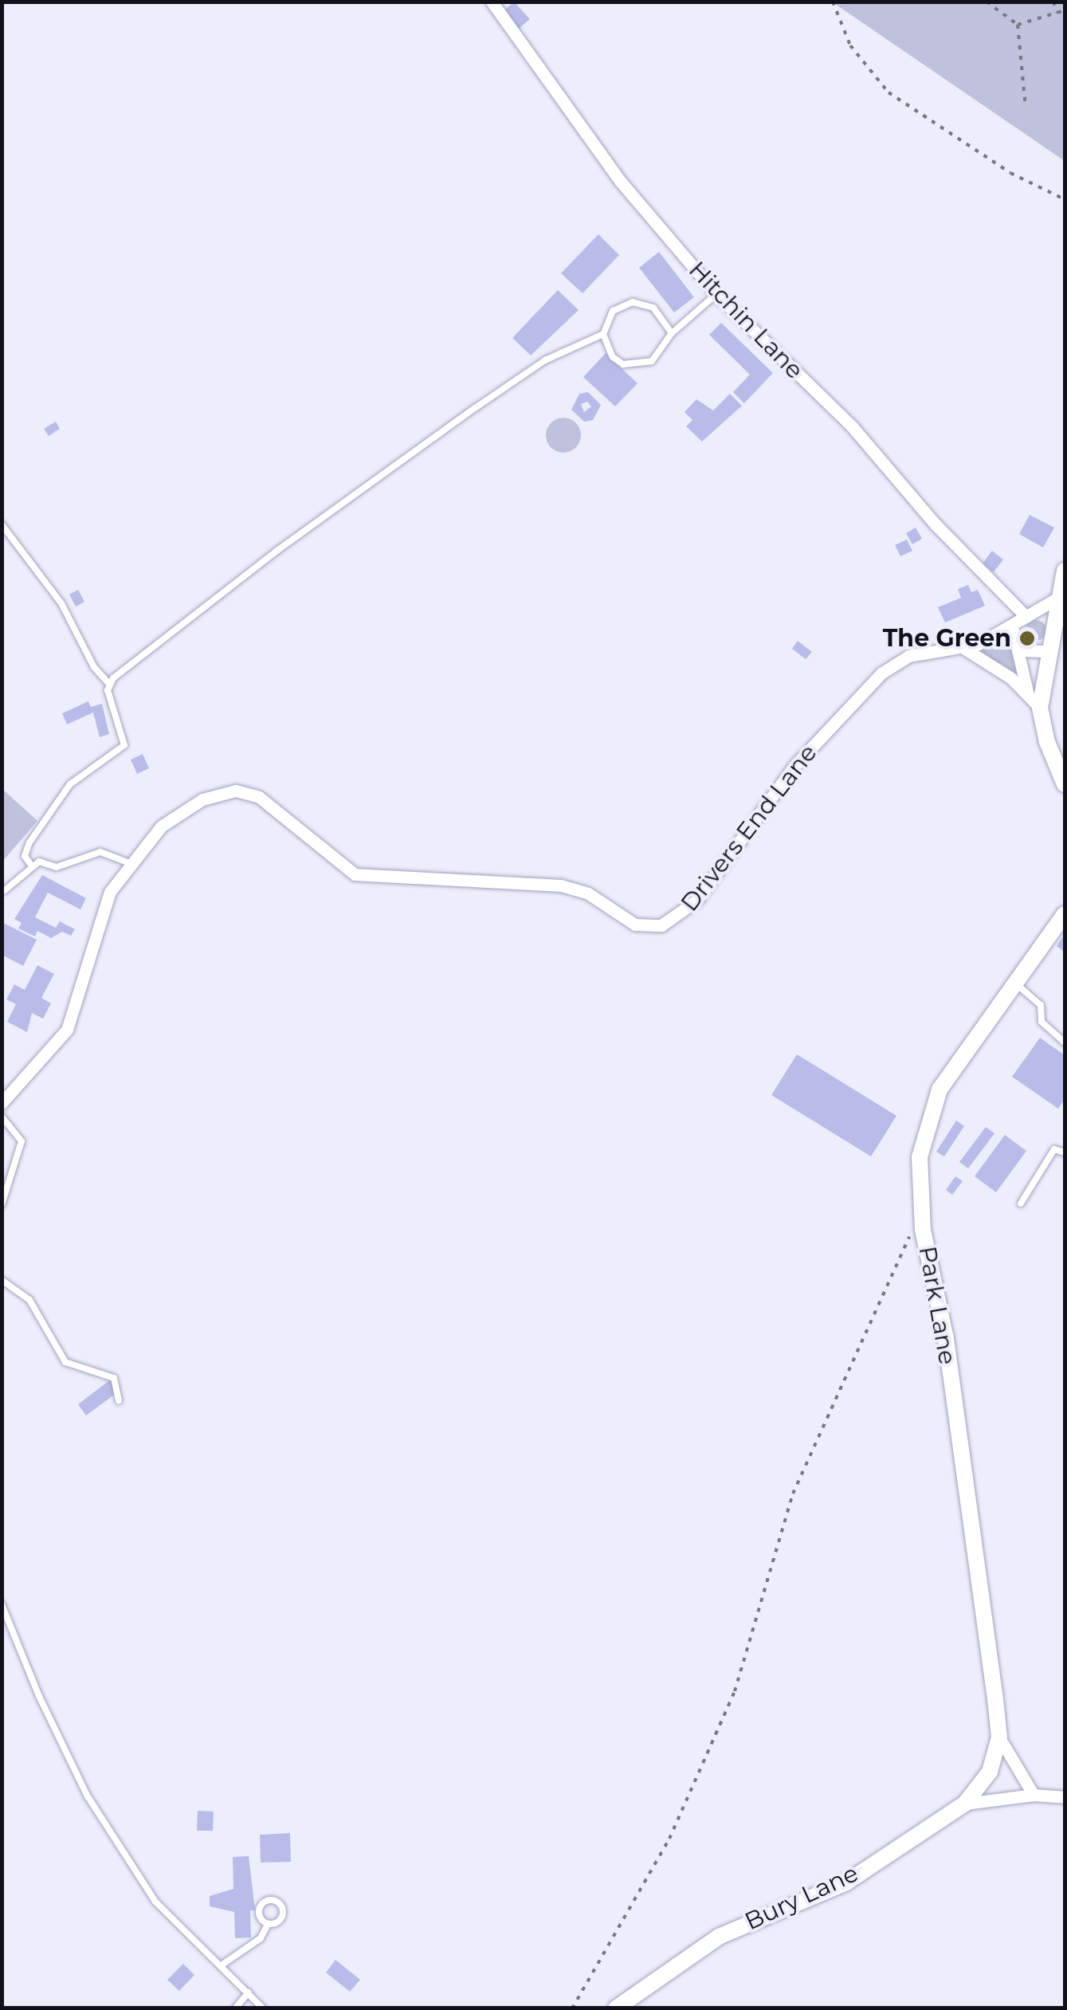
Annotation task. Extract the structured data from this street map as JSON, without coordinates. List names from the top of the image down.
{
  "streets": {
    "street": [
      "Hitchin Lane",
      "Drivers End Lane",
      "Park Lane",
      "Bury Lane"
    ]
  },
  "crossings": [
    ["Hitchin Lane", "Drivers End Lane"],
    ["Park Lane", "Bury Lane"]
  ],
  "places": ["The Green"]
}
